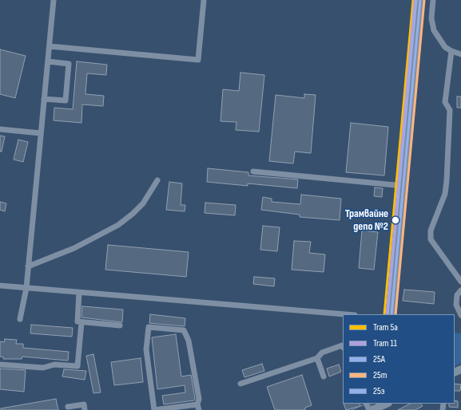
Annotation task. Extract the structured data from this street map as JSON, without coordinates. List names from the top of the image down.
{
  "places": ["Трамвайне депо №2"],
  "lines": [
    "tram line 5а",
    "tram line 11",
    "transit line 25А",
    "transit line 25т",
    "transit line 25э"
  ],
  "legend": [
    "Tram 5а",
    "Tram 11",
    "25А",
    "25т",
    "25э"
  ]
}
